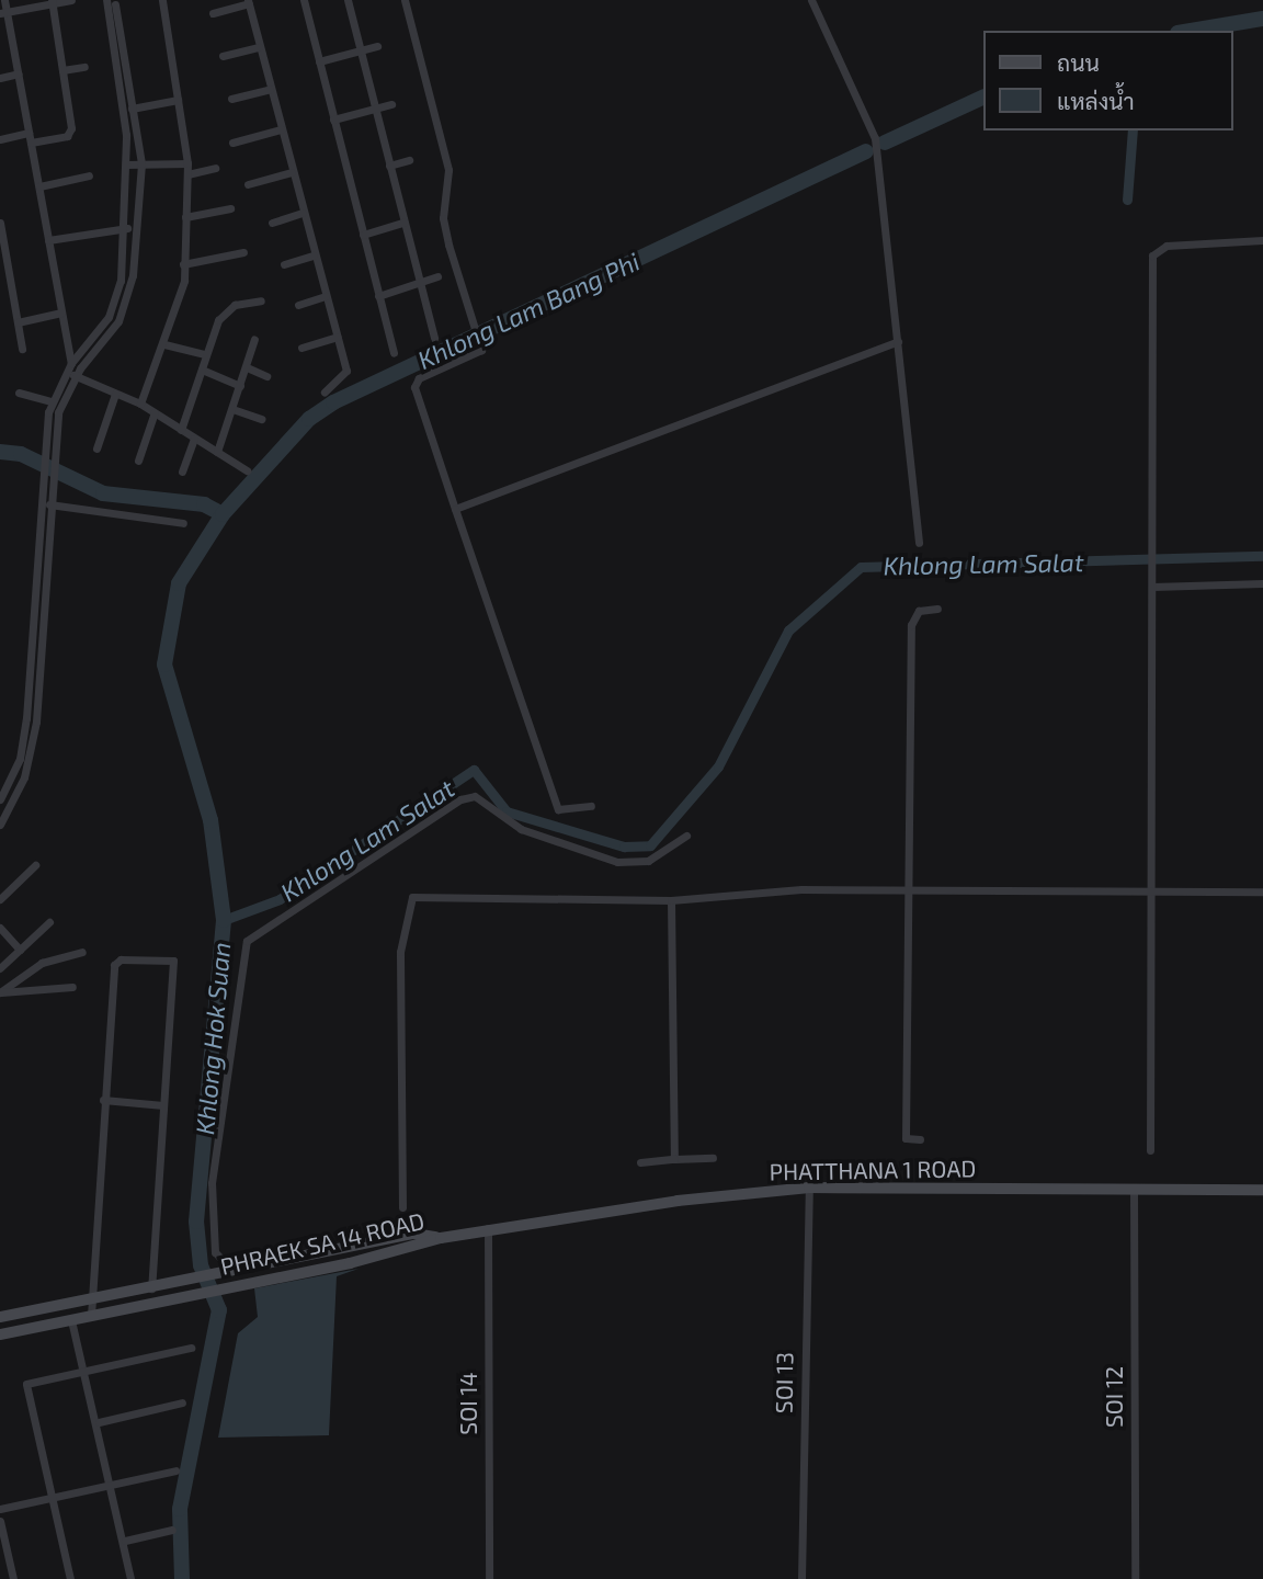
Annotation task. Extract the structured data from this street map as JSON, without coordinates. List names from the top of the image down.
{
  "streets": {
    "main road": ["PHATTHANA 1 ROAD", "PHRAEK SA 14 ROAD"],
    "street": ["SOI 13", "SOI 12", "SOI 14"]
  },
  "crossings": [
    ["PHATTHANA 1 ROAD", "PHRAEK SA 14 ROAD"],
    ["PHATTHANA 1 ROAD", "SOI 13"],
    ["PHATTHANA 1 ROAD", "SOI 12"],
    ["PHATTHANA 1 ROAD", "SOI 14"]
  ],
  "water": ["Khlong Lam Bang Phi", "Khlong Lam Salat", "Khlong Hok Suan"],
  "legend": ["ถนน", "แหล่งน้ำ"]
}
